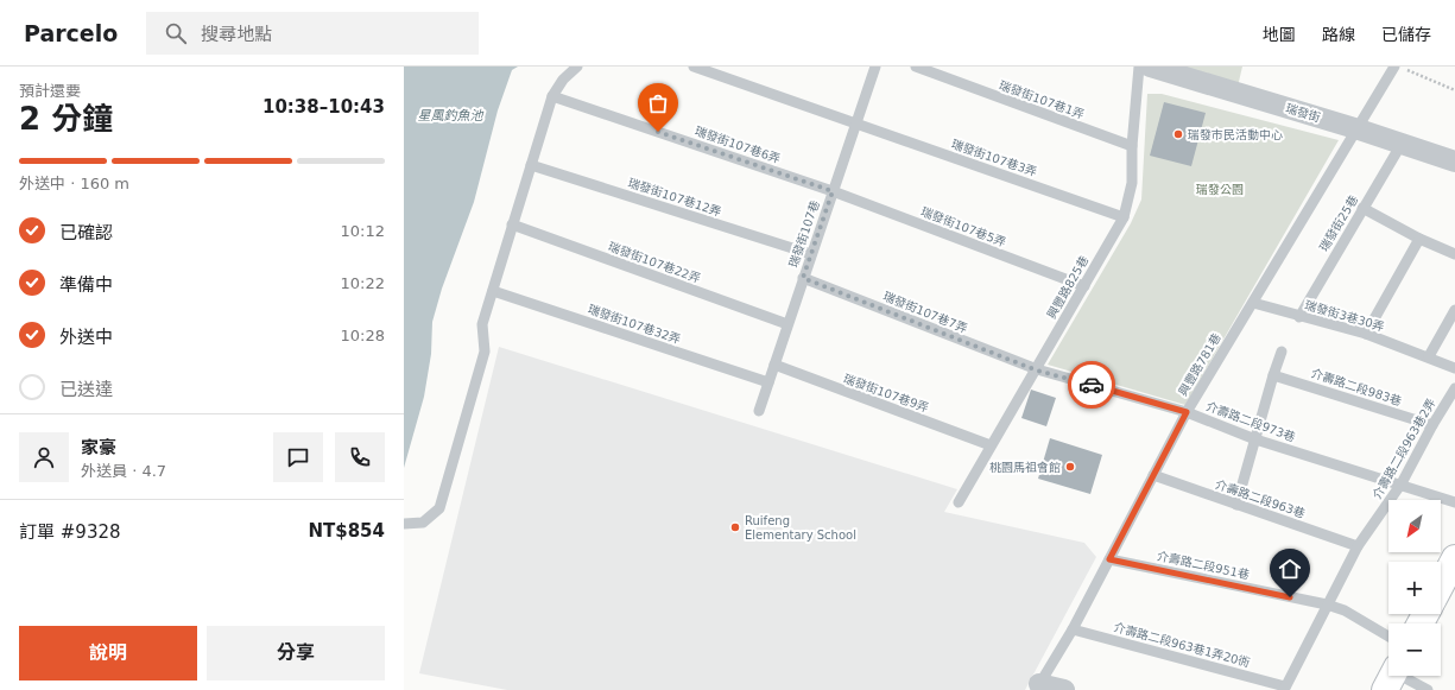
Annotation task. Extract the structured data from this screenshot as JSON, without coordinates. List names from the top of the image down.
{
  "streets": {
    "street": ["瑞發街"],
    "lane": [
      "瑞發街107巷1弄",
      "瑞發街107巷6弄",
      "瑞發街107巷3弄",
      "瑞發街107巷12弄",
      "瑞發街25巷",
      "瑞發街107巷5弄",
      "瑞發街107巷",
      "瑞發街107巷22弄",
      "興豐路825巷",
      "瑞發街107巷7弄",
      "瑞發街3巷30弄",
      "瑞發街107巷32弄",
      "興豐路781巷",
      "介壽路二段983巷",
      "瑞發街107巷9弄",
      "介壽路二段973巷",
      "介壽路二段963巷2弄",
      "介壽路二段963巷",
      "介壽路二段951巷",
      "介壽路二段963巷1弄20衖"
    ]
  },
  "crossings": [
    ["瑞發街107巷1弄", "興豐路825巷"],
    ["瑞發街", "瑞發街25巷"],
    ["瑞發街", "興豐路781巷"],
    ["瑞發街107巷6弄", "瑞發街107巷5弄"],
    ["瑞發街107巷6弄", "瑞發街107巷"],
    ["瑞發街107巷3弄", "瑞發街107巷"],
    ["瑞發街107巷3弄", "興豐路825巷"],
    ["瑞發街107巷12弄", "瑞發街107巷"],
    ["瑞發街25巷", "瑞發街3巷30弄"],
    ["瑞發街107巷5弄", "瑞發街107巷"],
    ["瑞發街107巷5弄", "興豐路825巷"],
    ["瑞發街107巷", "瑞發街107巷22弄"],
    ["瑞發街107巷", "瑞發街107巷7弄"],
    ["瑞發街107巷", "瑞發街107巷32弄"],
    ["瑞發街107巷", "瑞發街107巷9弄"],
    ["興豐路825巷", "瑞發街107巷7弄"],
    ["興豐路825巷", "瑞發街107巷9弄"],
    ["興豐路825巷", "介壽路二段973巷"],
    ["瑞發街107巷7弄", "介壽路二段973巷"],
    ["瑞發街3巷30弄", "興豐路781巷"],
    ["興豐路781巷", "介壽路二段973巷"],
    ["興豐路781巷", "介壽路二段963巷"],
    ["興豐路781巷", "介壽路二段951巷"],
    ["興豐路781巷", "介壽路二段963巷1弄20衖"],
    ["介壽路二段983巷", "介壽路二段963巷2弄"],
    ["介壽路二段973巷", "介壽路二段963巷2弄"],
    ["介壽路二段963巷2弄", "介壽路二段963巷"],
    ["介壽路二段963巷2弄", "介壽路二段951巷"],
    ["介壽路二段963巷2弄", "介壽路二段963巷1弄20衖"]
  ],
  "water": ["星風釣魚池"],
  "parks": ["瑞發公園"],
  "places": ["瑞發市民活動中心", "桃園馬祖會館", "Ruifeng Elementary School"],
  "north": "bottom left",
  "page": {
    "header": "Parcelo",
    "search": "搜尋地點",
    "nav": ["地圖", "路線", "已儲存"],
    "heading": ["2 分鐘", "預計還要", "10:38–10:43"],
    "panel": [
      "家豪",
      "外送員 · 4.7",
      "訂單 #9328",
      "NT$854"
    ],
    "bar": "外送中 · 160 m",
    "list": [
      ["已確認", "10:12"],
      ["準備中", "10:22"],
      ["外送中", "10:28"],
      "已送達"
    ],
    "map_buttons": ["+", "−"],
    "buttons": ["說明", "分享"]
  }
}
